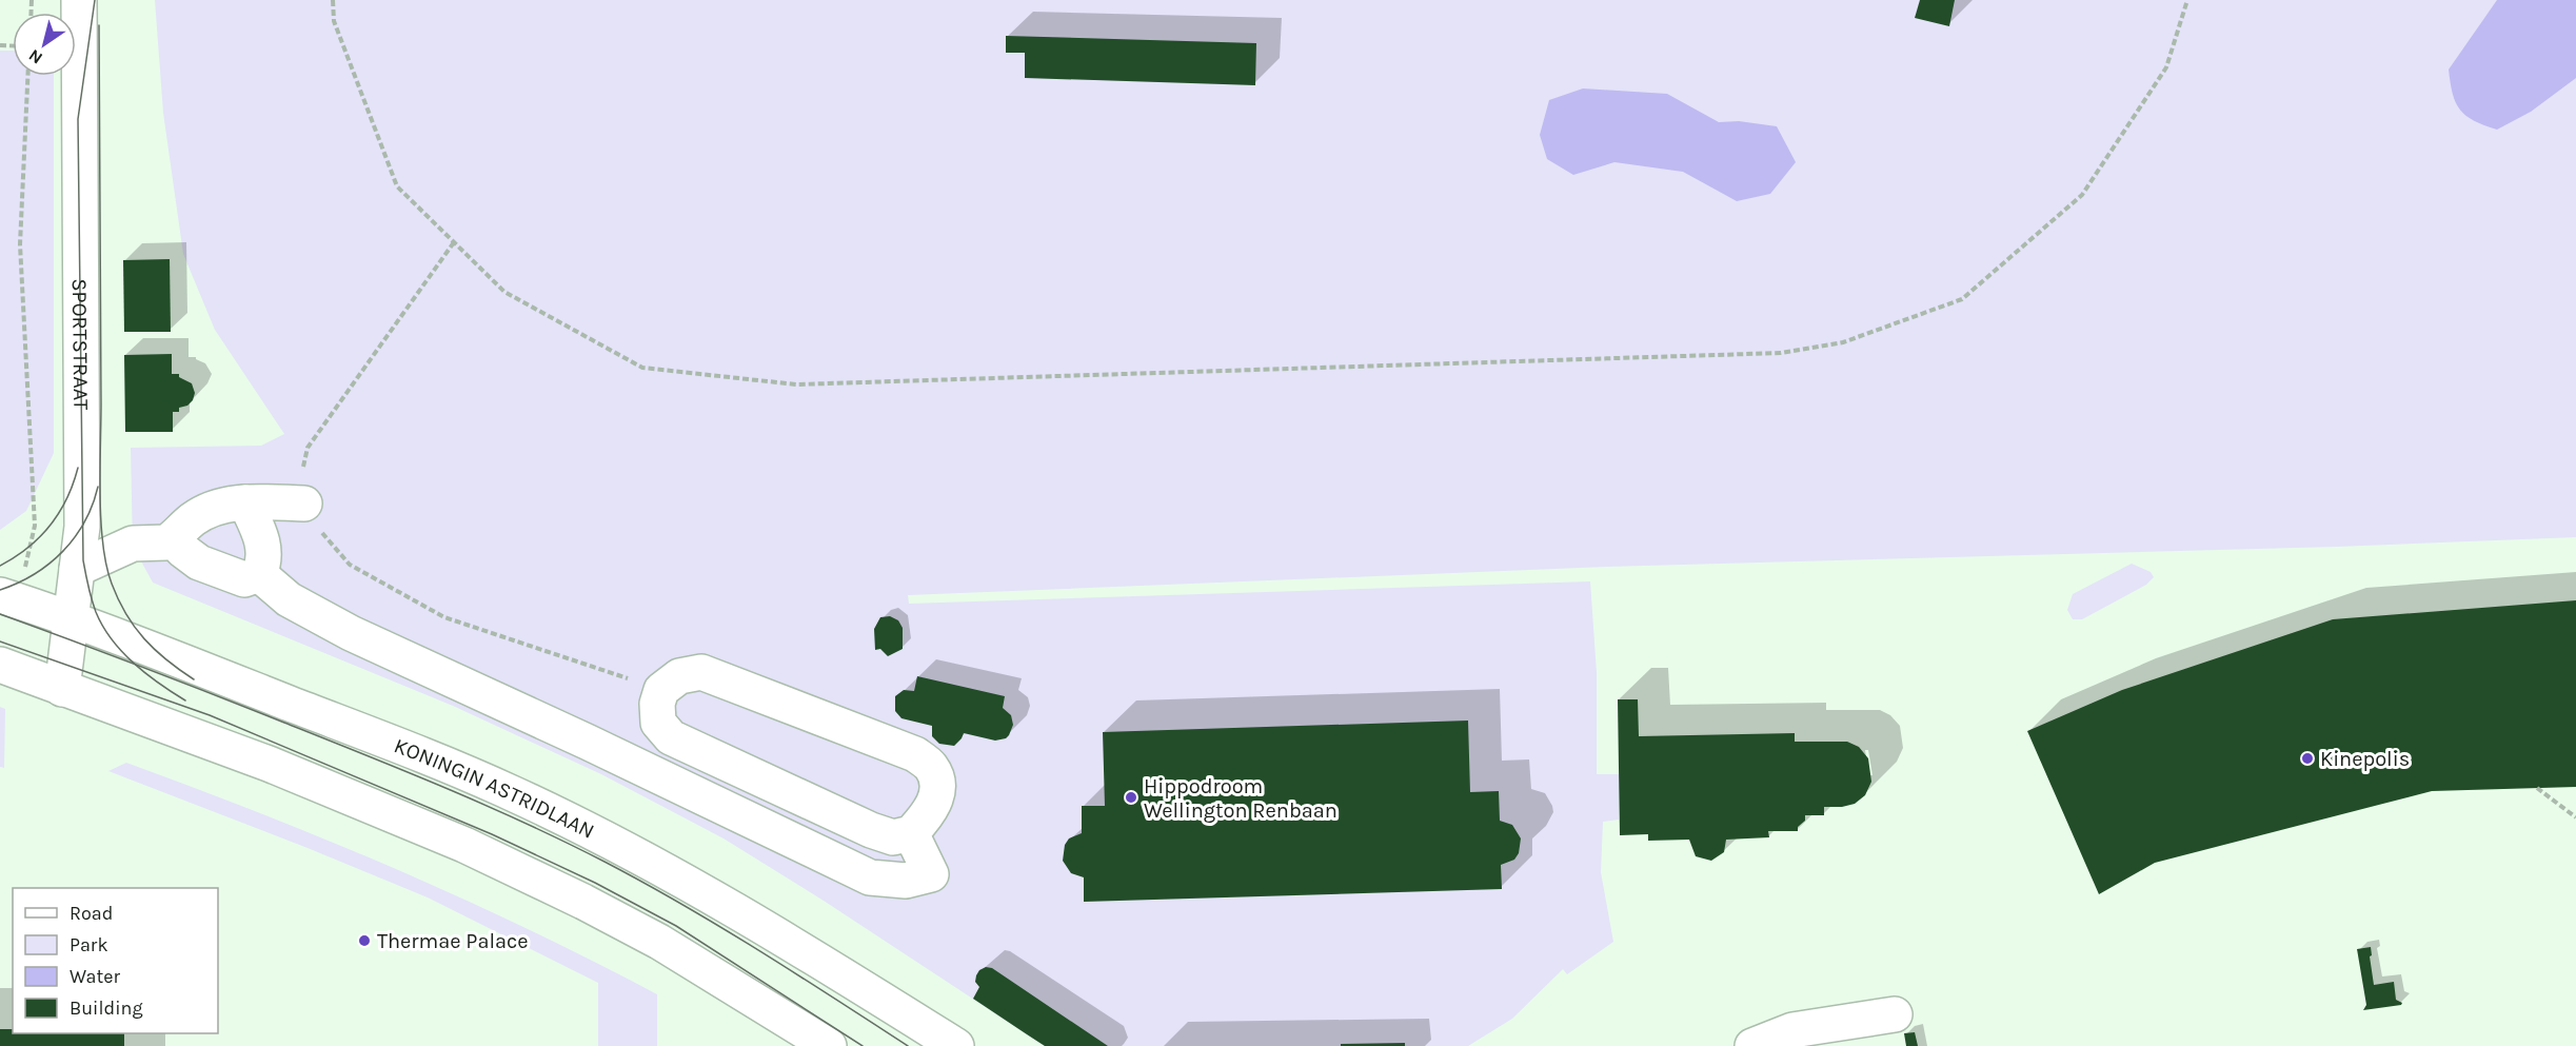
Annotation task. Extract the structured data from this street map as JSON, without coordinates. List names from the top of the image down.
{
  "streets": {
    "street": ["SPORTSTRAAT", "KONINGIN ASTRIDLAAN"]
  },
  "crossings": [
    ["SPORTSTRAAT", "KONINGIN ASTRIDLAAN"]
  ],
  "places": ["Kinepolis", "Hippodroom Wellington Renbaan", "Thermae Palace"],
  "legend": [
    "Road",
    "Park",
    "Water",
    "Building"
  ],
  "north": "bottom left"
}
